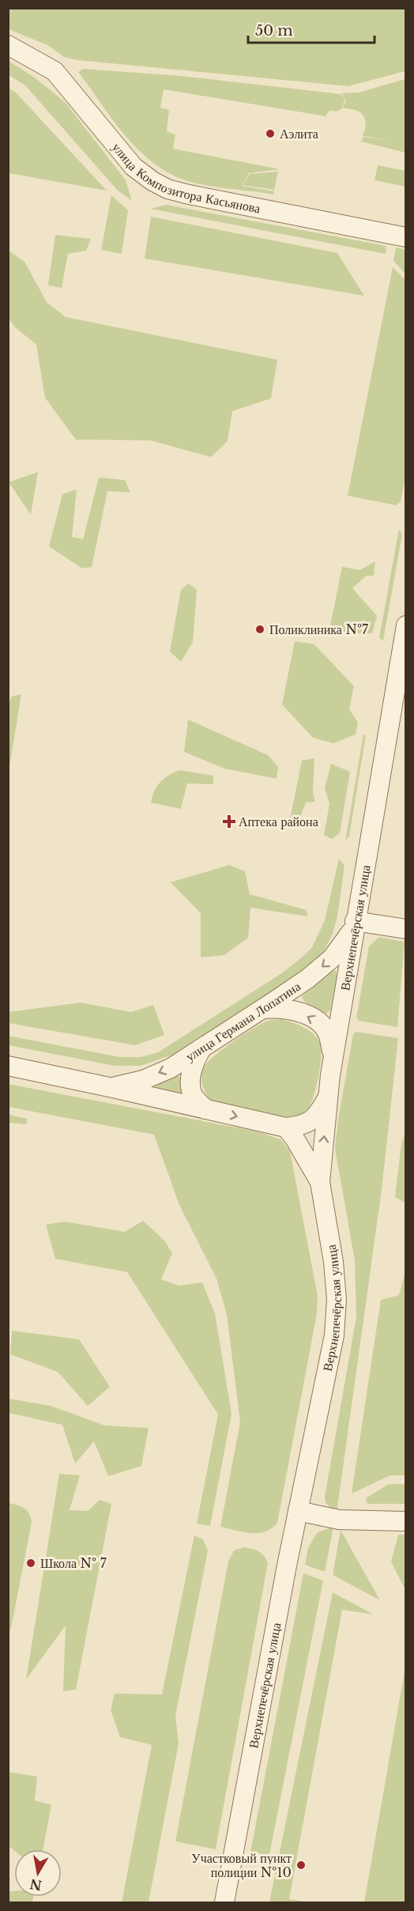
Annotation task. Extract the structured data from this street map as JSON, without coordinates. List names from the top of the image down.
{
  "streets": {
    "street": ["улица Композитора Касьянова", "Верхнепечёрская улица", "улица Германа Лопатина"]
  },
  "crossings": [
    ["Верхнепечёрская улица", "улица Германа Лопатина"]
  ],
  "places": {
    "other": [
      "Аэлита",
      "Поликлиника №7",
      "Школа № 7",
      "Участковый пункт полиции №10"
    ],
    "health": ["Аптека района"]
  },
  "scale_bar": "50 m",
  "north": "bottom"
}
